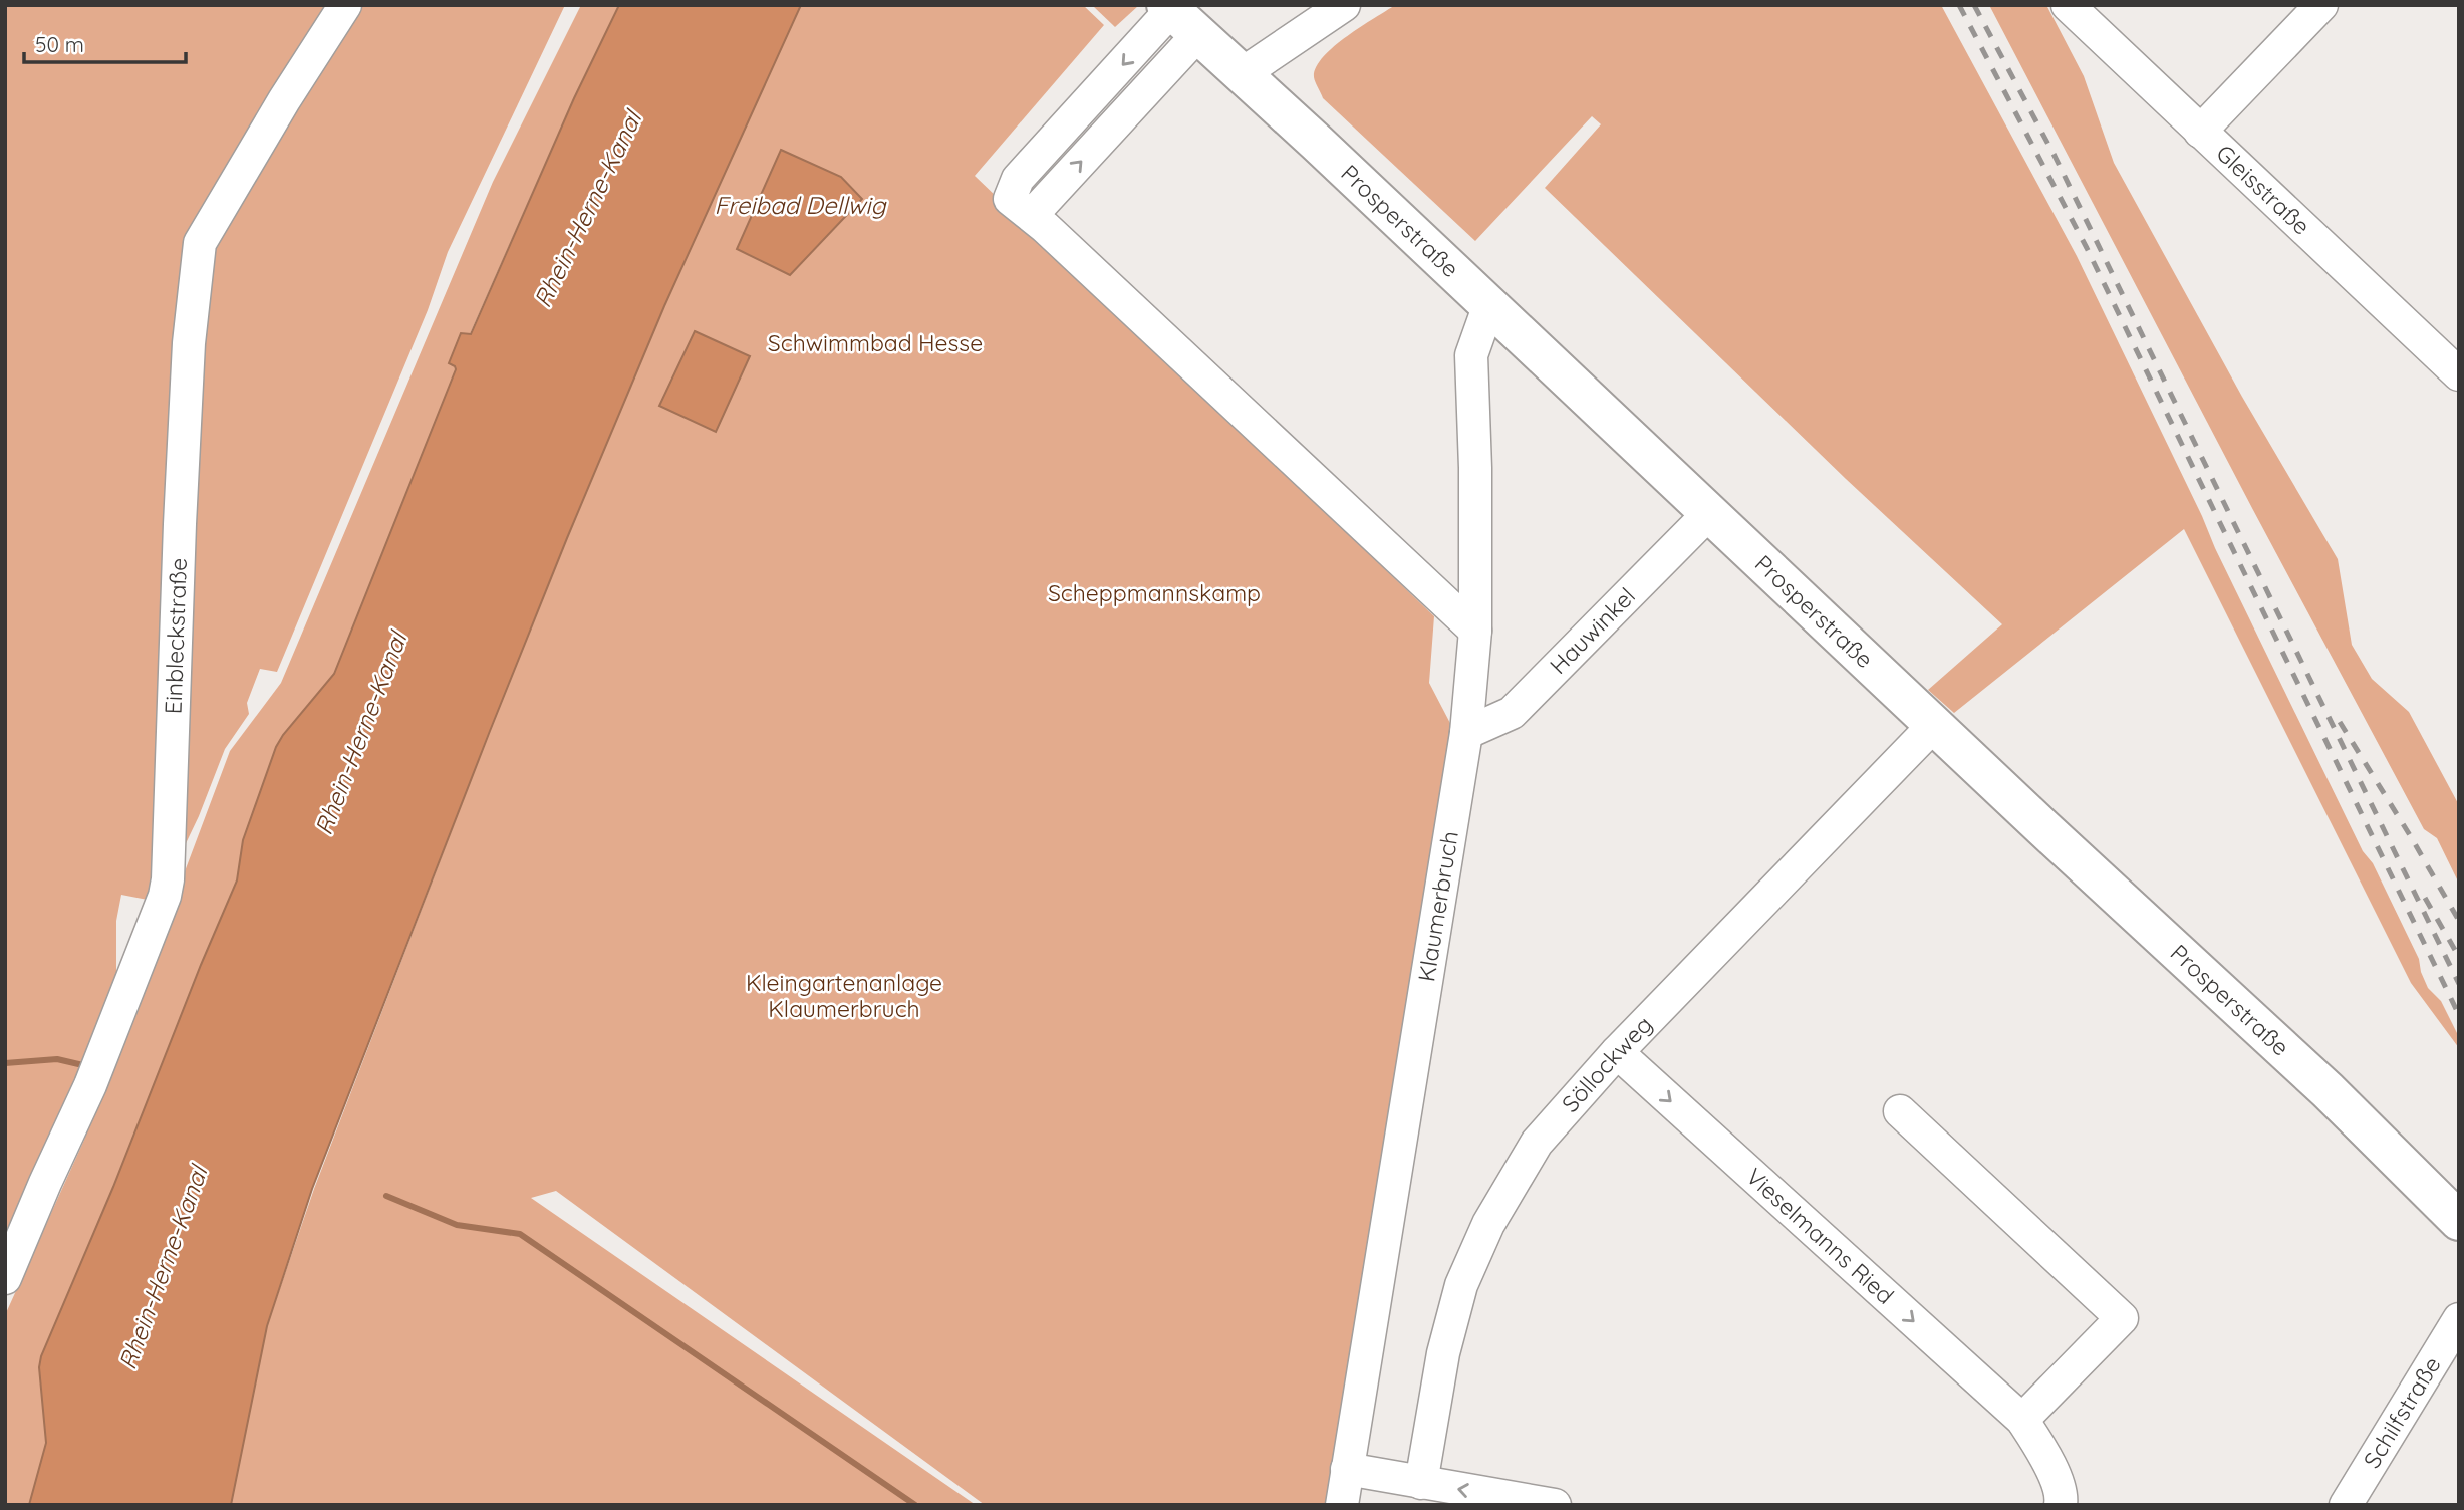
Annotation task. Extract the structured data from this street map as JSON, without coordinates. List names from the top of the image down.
{
  "streets": {
    "main road": ["Prosperstraße"],
    "street": [
      "Gleisstraße",
      "Hauwinkel",
      "Einbleckstraße",
      "Klaumerbruch",
      "Söllockweg",
      "Vieselmanns Ried",
      "Schilfstraße"
    ]
  },
  "crossings": [
    ["Prosperstraße", "Hauwinkel"],
    ["Prosperstraße", "Klaumerbruch"],
    ["Prosperstraße", "Söllockweg"],
    ["Hauwinkel", "Klaumerbruch"],
    ["Söllockweg", "Vieselmanns Ried"]
  ],
  "one_way": ["Vieselmanns Ried"],
  "water": ["Freibad Dellwig", "Rhein-Herne-Kanal"],
  "parks": ["Schwimmbad Hesse", "Scheppmannskamp", "Kleingartenanlage Klaumerbruch"],
  "scale_bar": "50 m"
}
